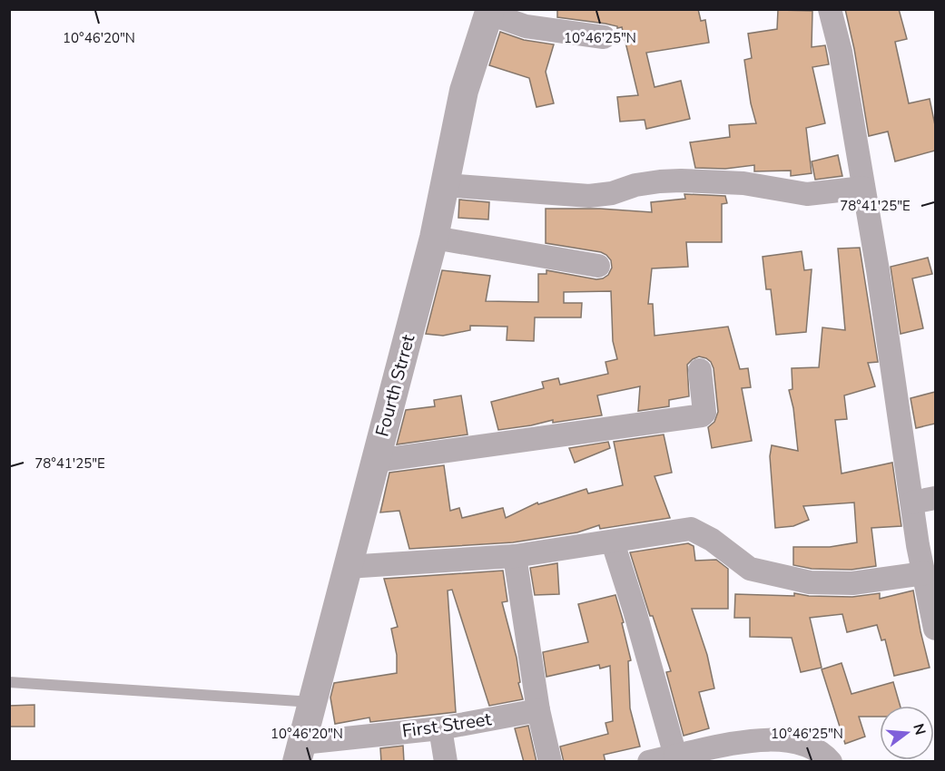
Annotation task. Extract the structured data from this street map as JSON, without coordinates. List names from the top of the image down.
{
  "streets": {
    "street": ["Fourth Strret", "First Street"]
  },
  "crossings": [
    ["Fourth Strret", "First Street"]
  ],
  "north": "right",
  "coordinates": ["10°46'20\"N", "10°46'25\"N", "78°41'25\"E"]
}
